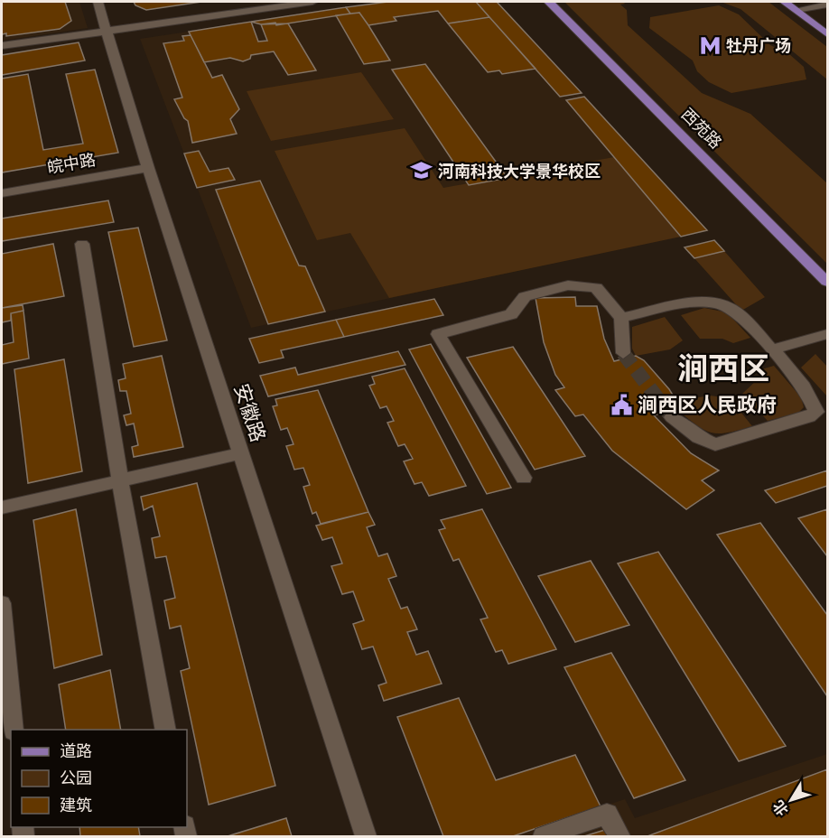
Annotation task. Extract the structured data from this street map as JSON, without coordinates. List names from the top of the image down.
{
  "streets": {
    "main road": ["西苑路"],
    "street": ["皖中路", "安徽路"]
  },
  "crossings": [
    ["皖中路", "安徽路"]
  ],
  "districts": ["涧西区"],
  "places": {
    "metro station": ["牡丹广场"],
    "school or university": ["河南科技大学景华校区"],
    "public building": ["涧西区人民政府"]
  },
  "legend": ["道路", "公园", "建筑"],
  "north": "bottom left"
}
